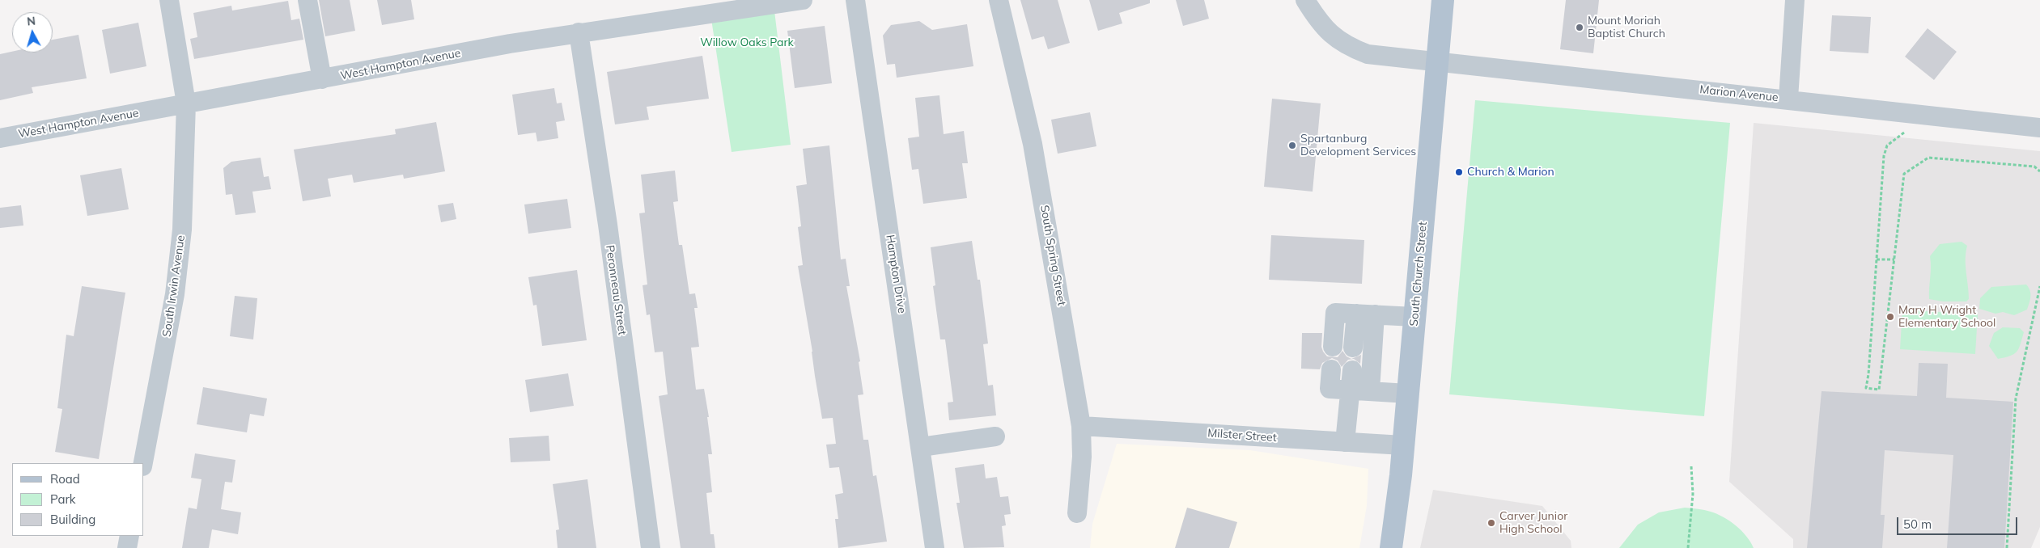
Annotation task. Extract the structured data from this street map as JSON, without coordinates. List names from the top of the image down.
{
  "streets": {
    "main road": ["South Church Street"],
    "street": [
      "West Hampton Avenue",
      "Marion Avenue",
      "South Spring Street",
      "Hampton Drive",
      "South Irwin Avenue",
      "Peronneau Street",
      "Milster Street"
    ]
  },
  "crossings": [
    ["West Hampton Avenue", "South Irwin Avenue"],
    ["West Hampton Avenue", "Peronneau Street"],
    ["Marion Avenue", "South Church Street"],
    ["South Spring Street", "Milster Street"],
    ["South Church Street", "Milster Street"]
  ],
  "parks": ["Willow Oaks Park"],
  "places": [
    "Mount Moriah Baptist Church",
    "Spartanburg Development Services",
    "Church & Marion",
    "Mary H Wright Elementary School",
    "Carver Junior High School"
  ],
  "legend": ["Road", "Park", "Building"],
  "scale_bar": "50 m",
  "north": "top"
}
